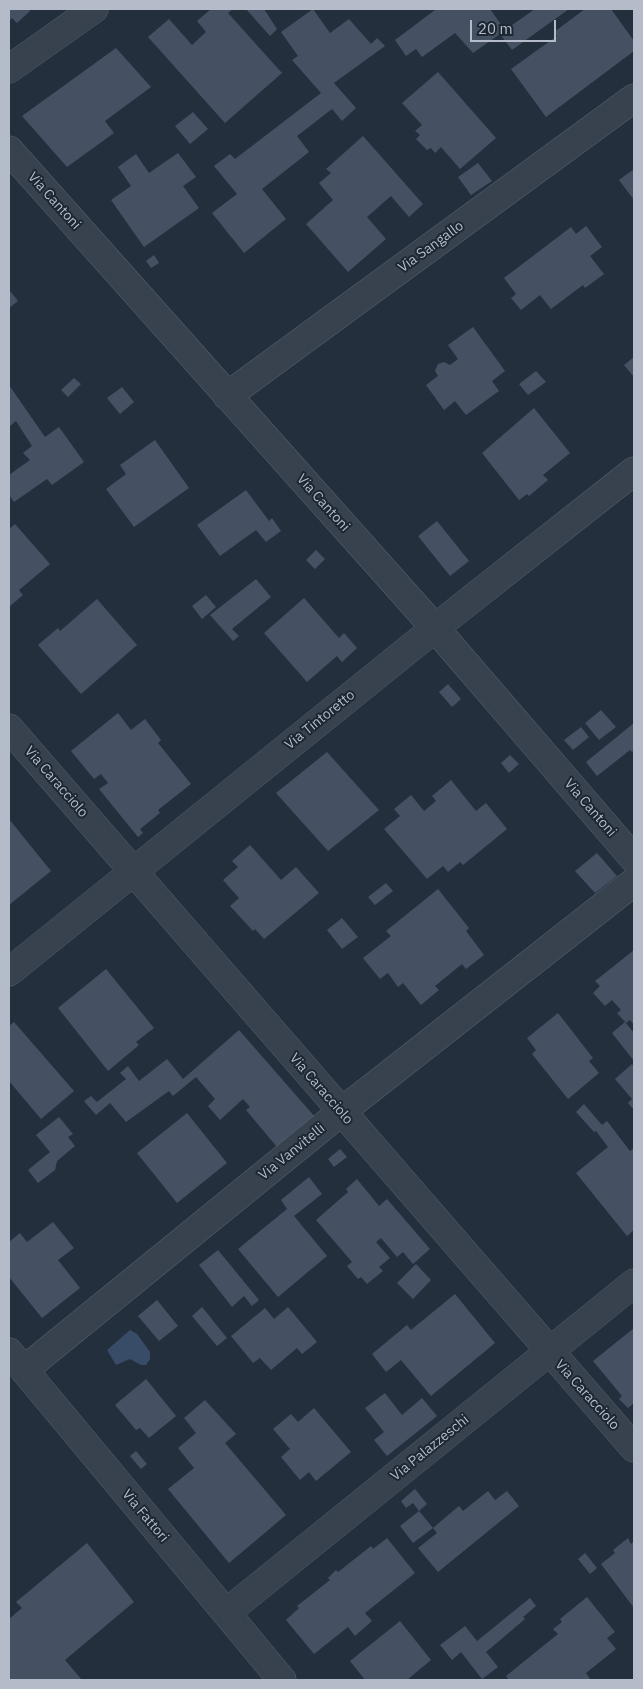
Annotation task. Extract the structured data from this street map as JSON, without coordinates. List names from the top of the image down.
{
  "streets": {
    "street": [
      "Via Cantoni",
      "Via Sangallo",
      "Via Tintoretto",
      "Via Caracciolo",
      "Via Vanvitelli",
      "Via Palazzeschi",
      "Via Fattori"
    ]
  },
  "crossings": [
    ["Via Cantoni", "Via Sangallo"],
    ["Via Cantoni", "Via Tintoretto"],
    ["Via Tintoretto", "Via Caracciolo"],
    ["Via Caracciolo", "Via Vanvitelli"],
    ["Via Caracciolo", "Via Palazzeschi"],
    ["Via Vanvitelli", "Via Fattori"],
    ["Via Palazzeschi", "Via Fattori"]
  ],
  "scale_bar": "20 m"
}
